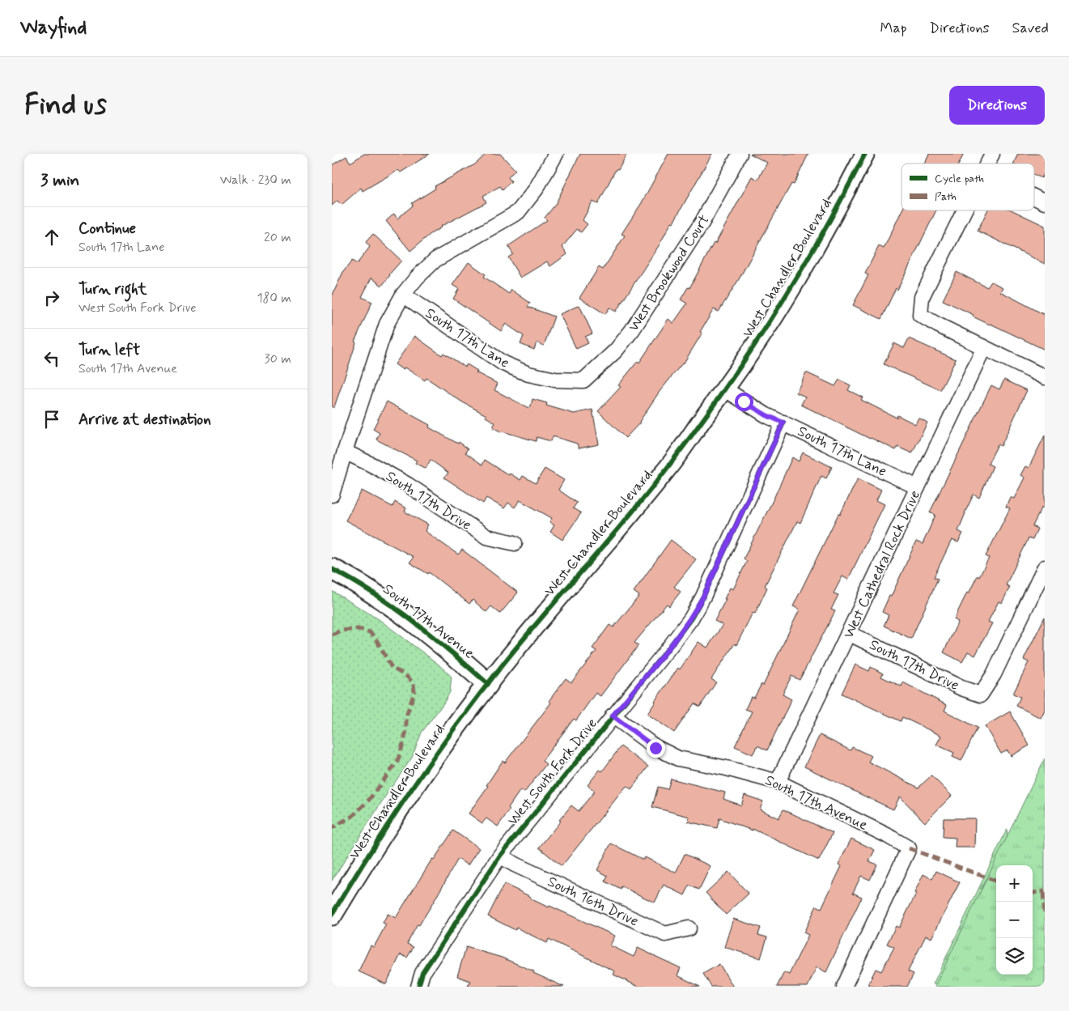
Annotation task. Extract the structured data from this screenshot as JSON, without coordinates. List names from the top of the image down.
{
  "streets": {
    "main road": ["West Chandler Boulevard", "South 17th Avenue"],
    "street": [
      "West Brookwood Court",
      "South 17th Lane",
      "South 17th Drive",
      "West Cathedral Rock Drive",
      "West South Fork Drive",
      "South 16th Drive"
    ]
  },
  "crossings": [
    ["West Chandler Boulevard", "South 17th Lane"],
    ["West Chandler Boulevard", "South 17th Avenue"],
    ["West Brookwood Court", "South 17th Lane"],
    ["South 17th Lane", "West Cathedral Rock Drive"],
    ["South 17th Lane", "West South Fork Drive"],
    ["South 17th Drive", "West Cathedral Rock Drive"],
    ["West Cathedral Rock Drive", "South 17th Avenue"],
    ["South 17th Avenue", "West South Fork Drive"],
    ["West South Fork Drive", "South 16th Drive"]
  ],
  "legend": ["Cycle path", "Path"],
  "page": {
    "header": "Wayfind",
    "nav": ["Map", "Directions", "Saved"],
    "buttons": "Directions",
    "title": "Find us",
    "heading": ["3 min", "Walk · 230 m"],
    "list": [
      ["Continue", "South 17th Lane", "20 m"],
      ["Turn right", "West South Fork Drive", "180 m"],
      ["Turn left", "South 17th Avenue", "30 m"],
      "Arrive at destination"
    ],
    "map_buttons": ["+", "−"]
  }
}
